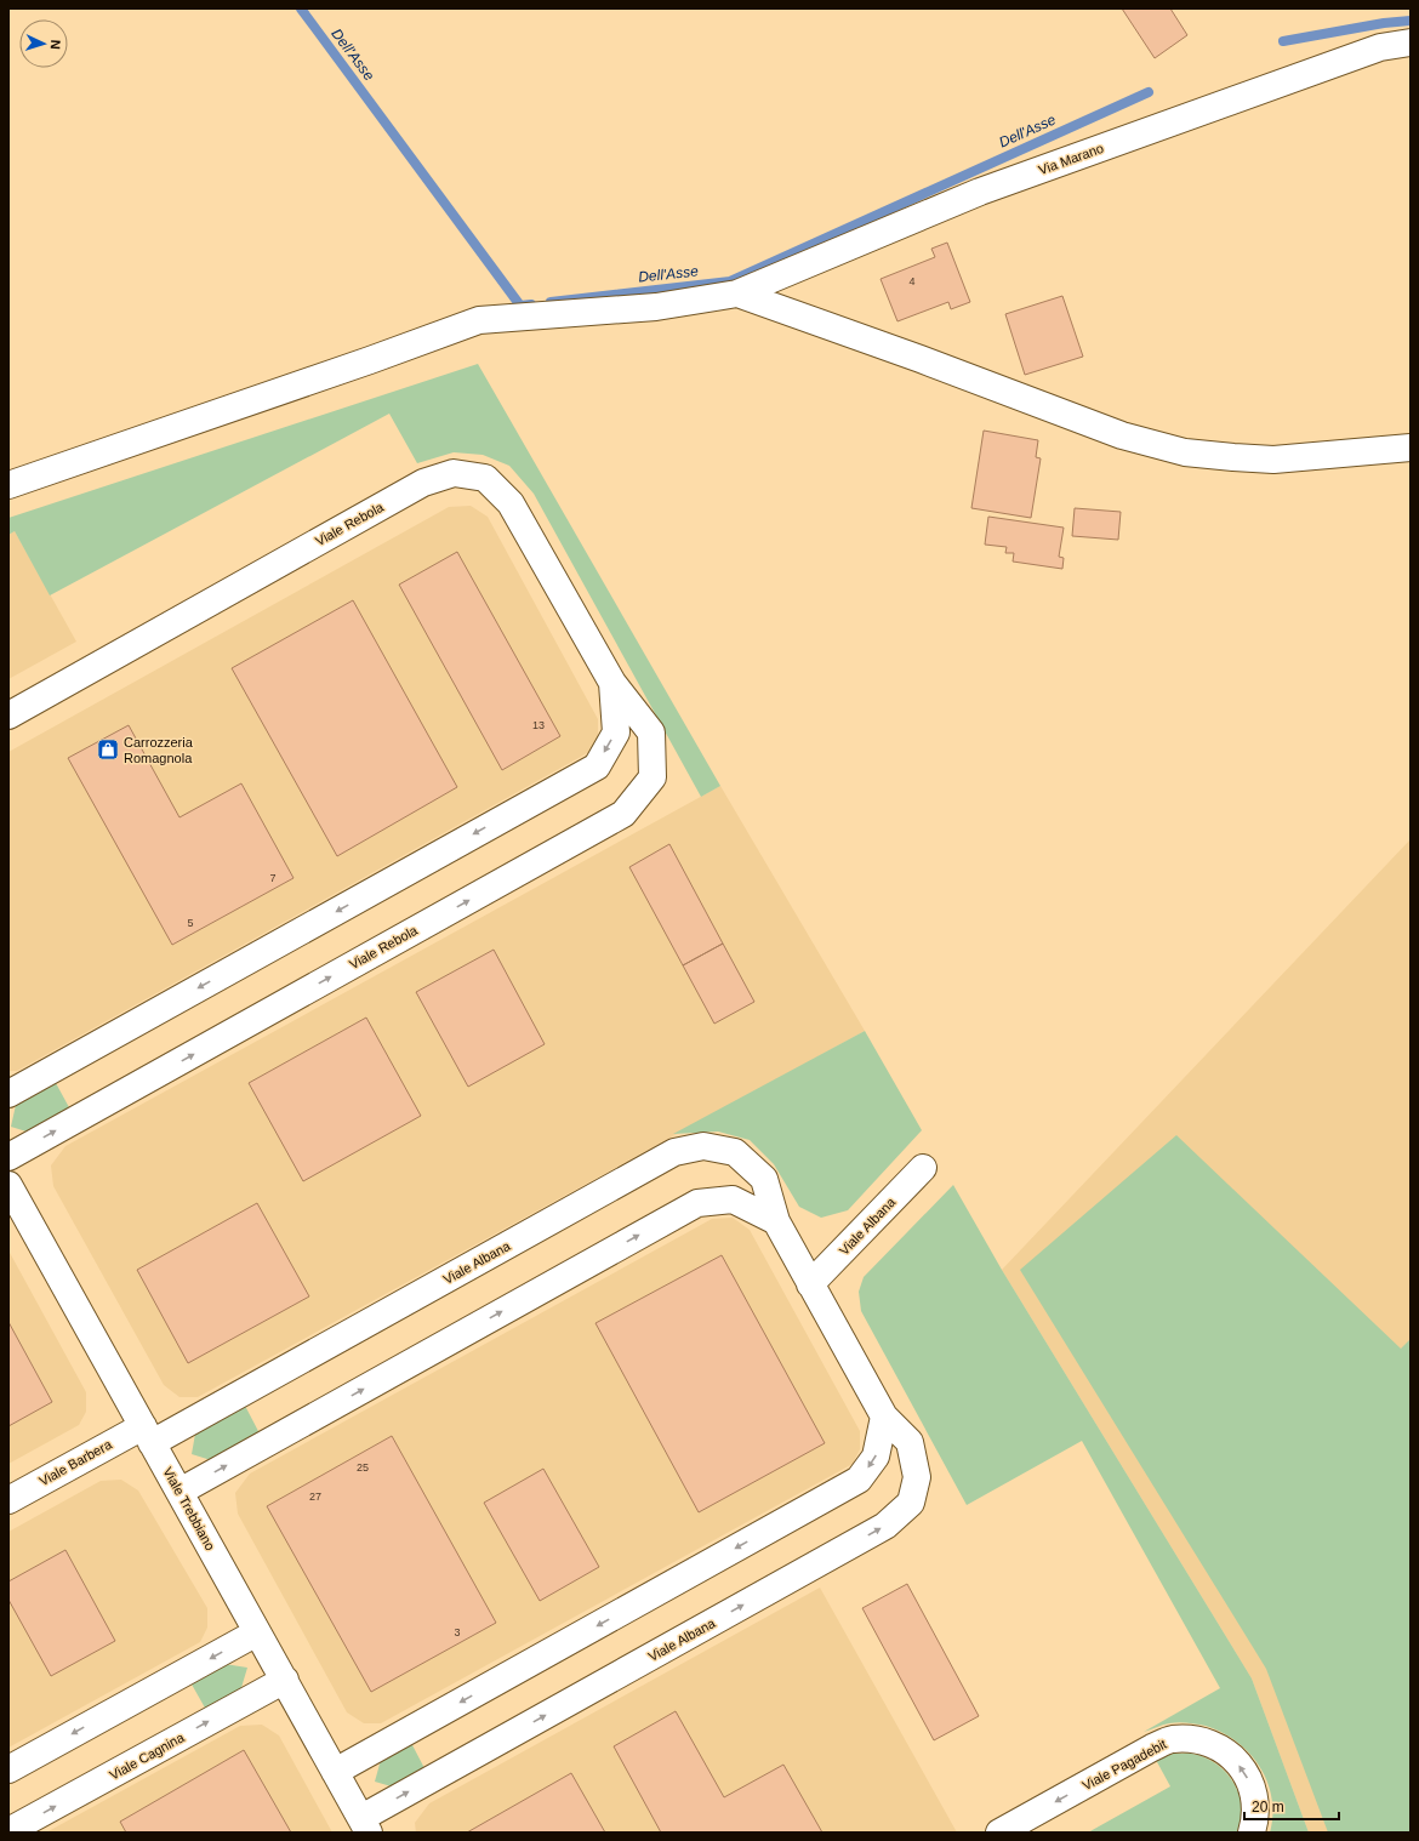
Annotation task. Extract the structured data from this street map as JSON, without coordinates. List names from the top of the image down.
{
  "streets": {
    "street": [
      "Via Marano",
      "Viale Rebola",
      "Viale Albana",
      "Viale Barbera",
      "Viale Trebbiano",
      "Viale Cagnina",
      "Viale Pagadebit"
    ]
  },
  "crossings": [
    ["Viale Albana", "Viale Barbera"],
    ["Viale Albana", "Viale Trebbiano"],
    ["Viale Barbera", "Viale Trebbiano"],
    ["Viale Trebbiano", "Viale Cagnina"]
  ],
  "water": ["Dell'Asse"],
  "places": {
    "shop": ["Carrozzeria Romagnola"]
  },
  "house_numbers": [
    "4",
    "13",
    "7",
    "5",
    "25",
    "27",
    "3"
  ],
  "scale_bar": "20 m",
  "north": "right"
}
